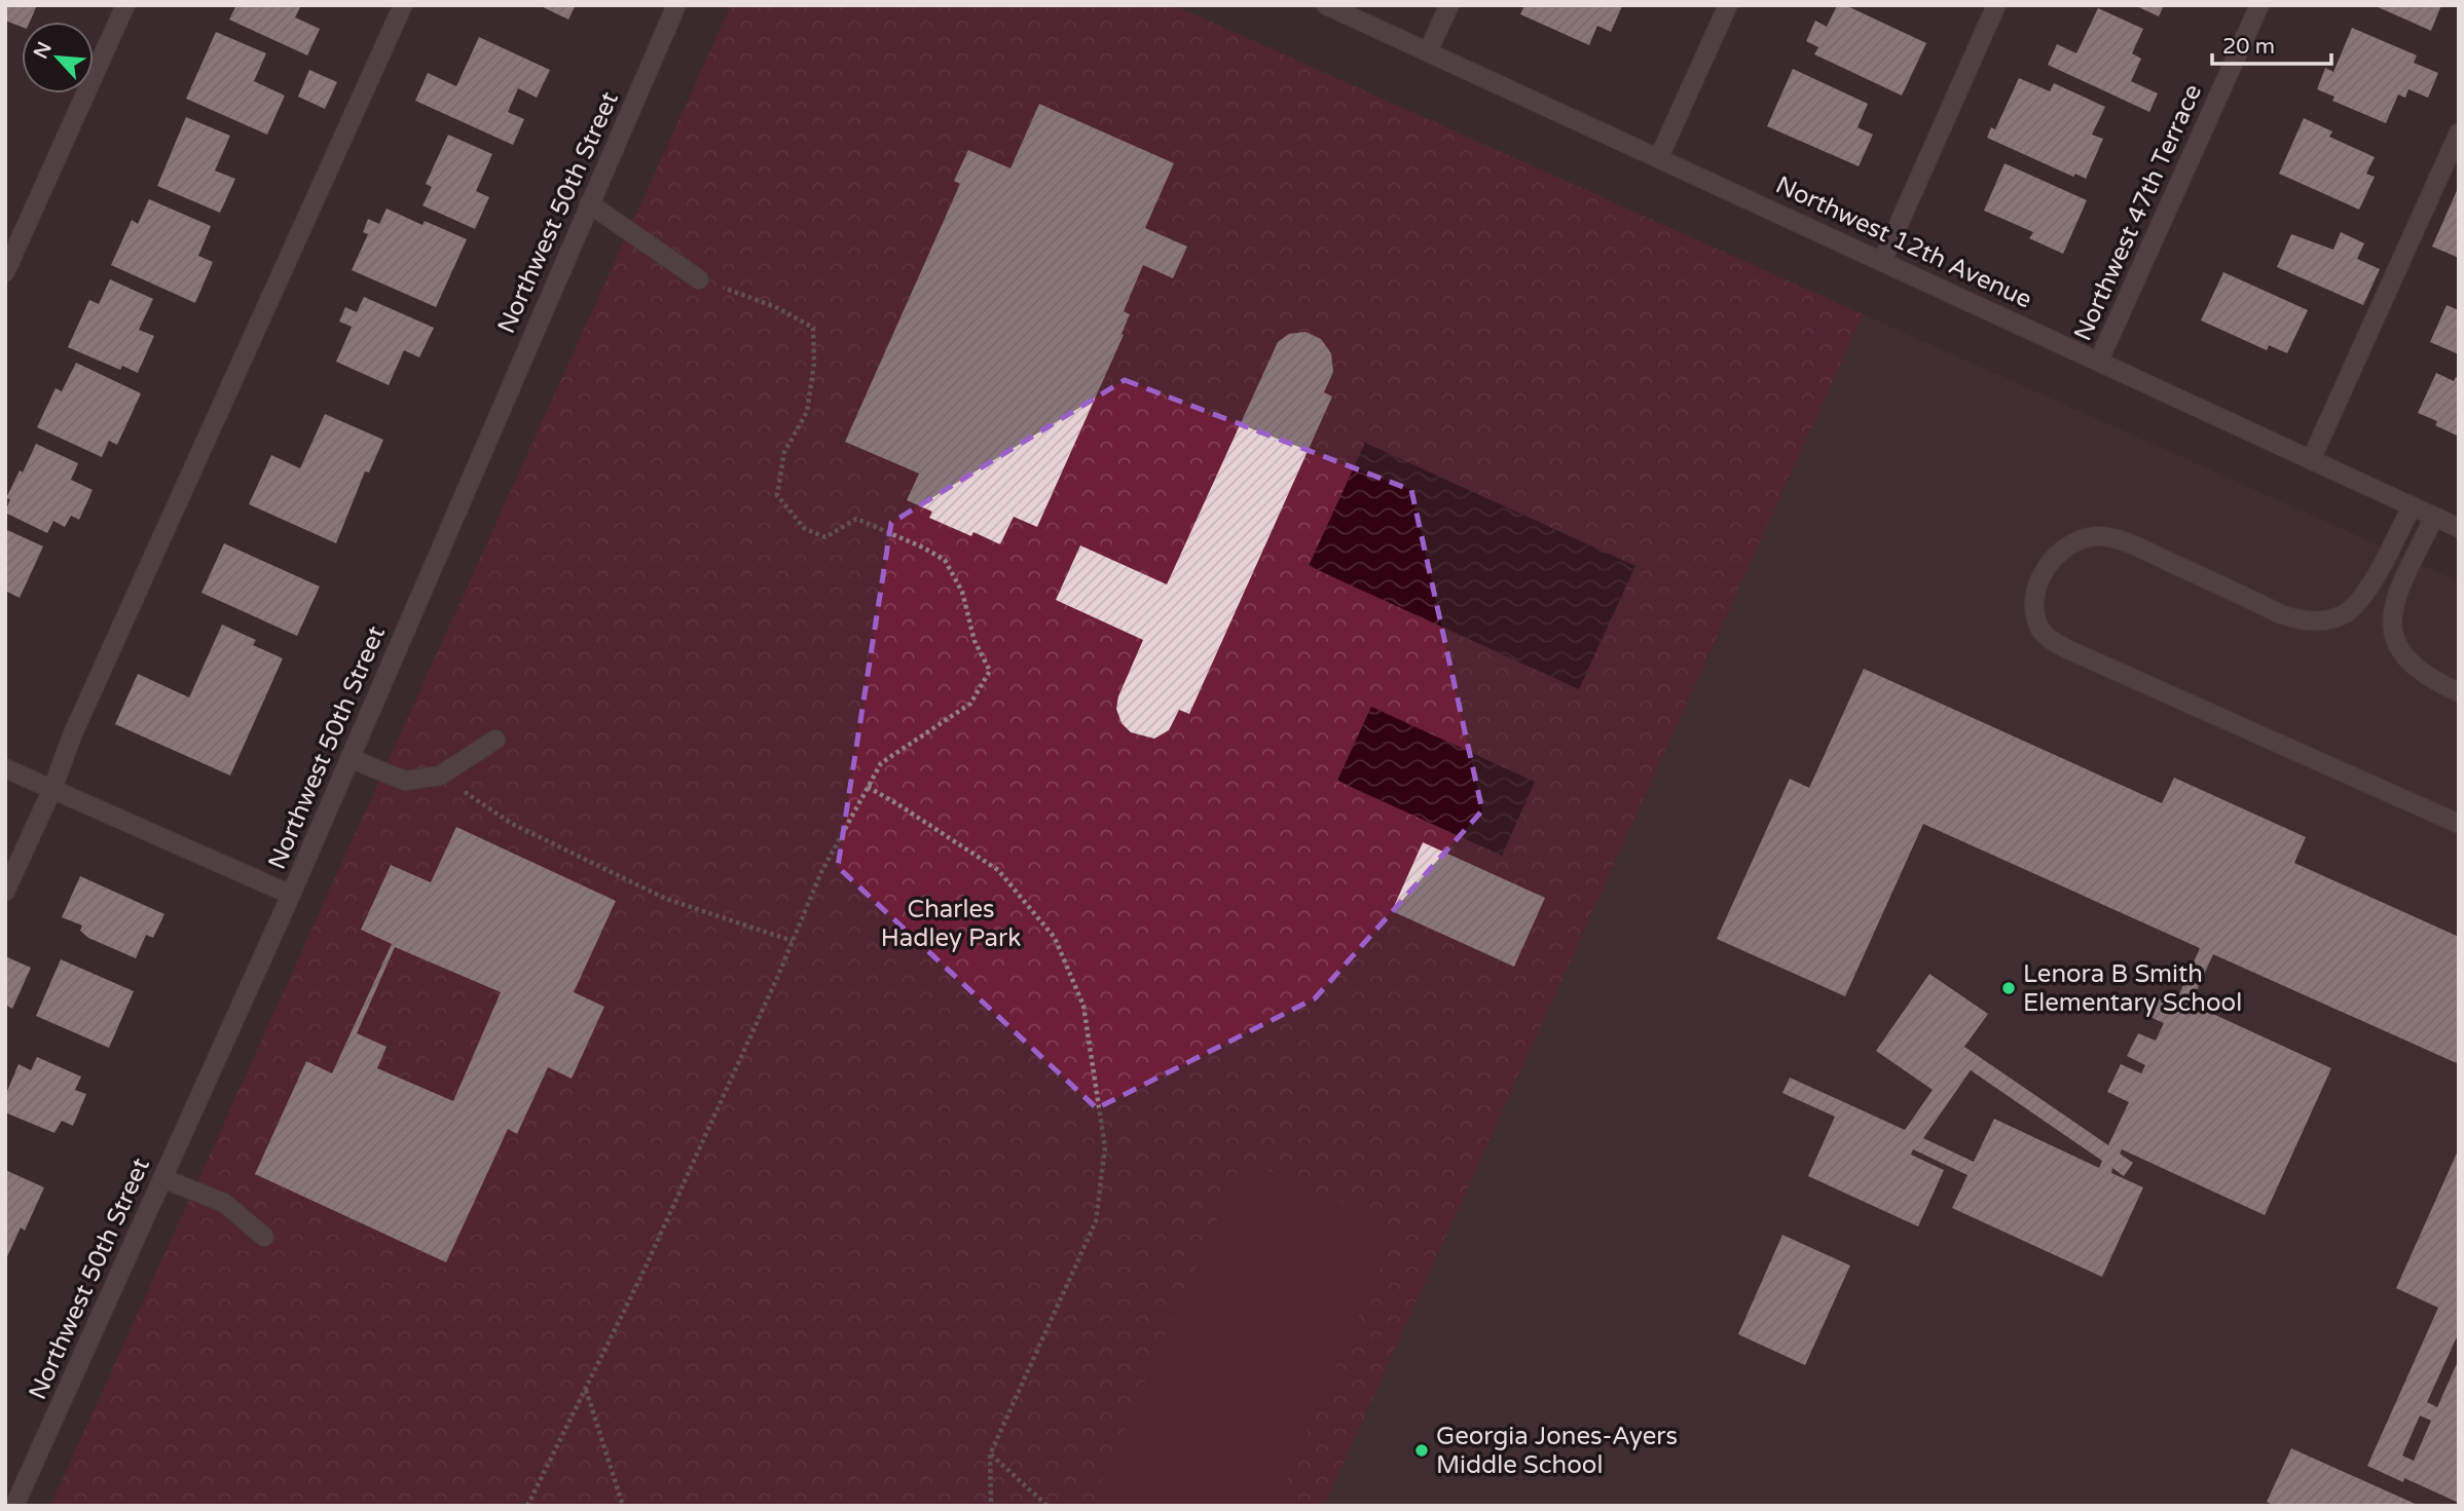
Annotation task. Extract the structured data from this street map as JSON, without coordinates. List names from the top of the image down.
{
  "streets": {
    "street": ["Northwest 50th Street", "Northwest 47th Terrace", "Northwest 12th Avenue"]
  },
  "crossings": [
    ["Northwest 47th Terrace", "Northwest 12th Avenue"]
  ],
  "parks": ["Charles Hadley Park"],
  "places": ["Lenora B Smith Elementary School", "Georgia Jones-Ayers Middle School"],
  "scale_bar": "20 m",
  "north": "top left"
}
